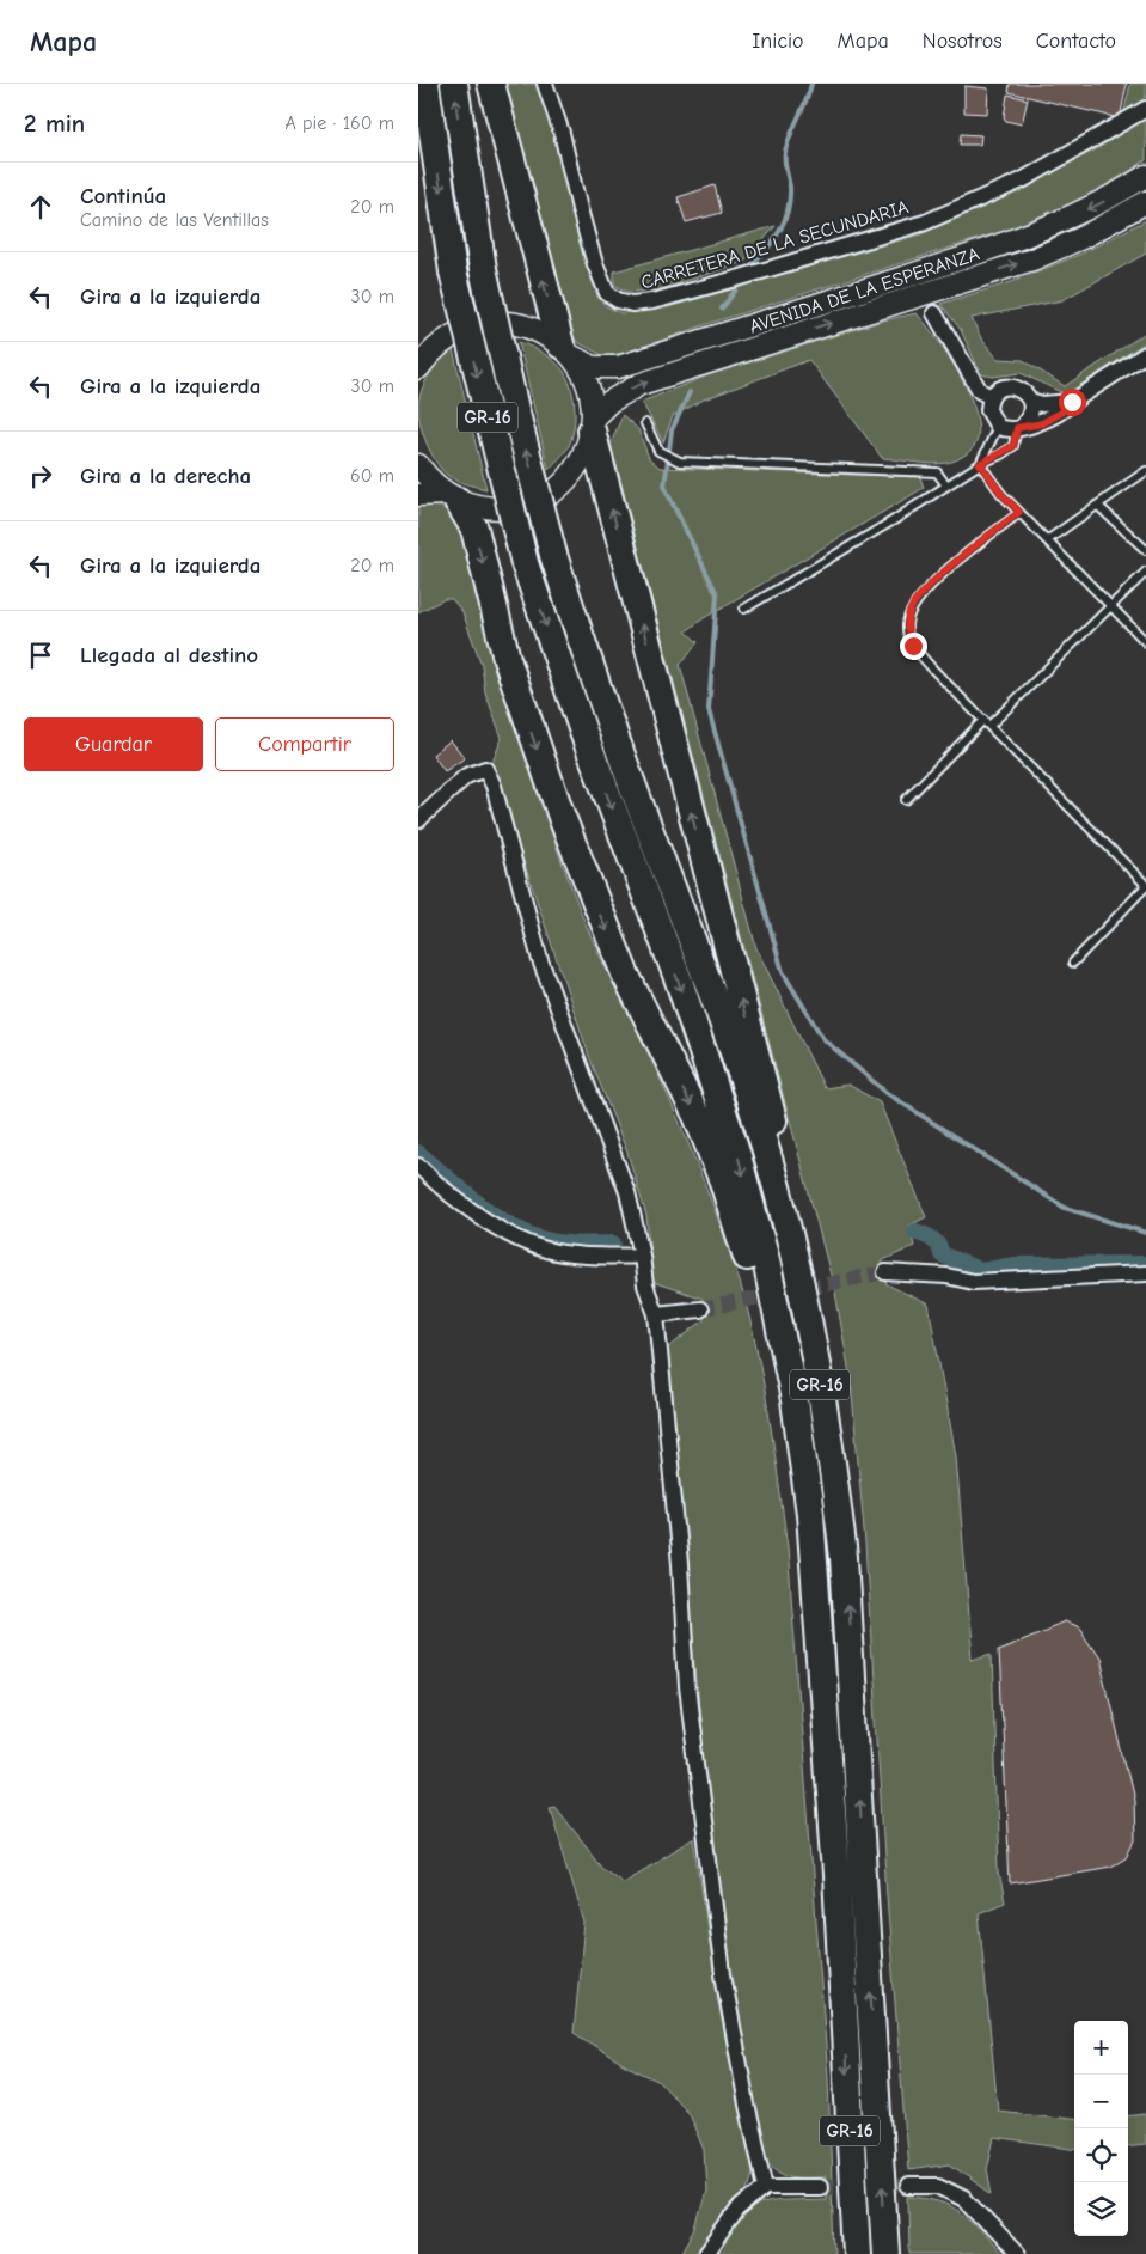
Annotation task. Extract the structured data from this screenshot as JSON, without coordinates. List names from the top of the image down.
{
  "streets": {
    "highway": ["GR-16"],
    "main road": ["AVENIDA DE LA ESPERANZA"],
    "street": ["CARRETERA DE LA SECUNDARIA"]
  },
  "page": {
    "header": "Mapa",
    "nav": [
      "Inicio",
      "Mapa",
      "Nosotros",
      "Contacto"
    ],
    "heading": ["2 min", "A pie · 160 m"],
    "list": [
      ["Continúa", "Camino de las Ventillas", "20 m"],
      ["Gira a la izquierda", "30 m"],
      ["Gira a la izquierda", "30 m"],
      ["Gira a la derecha", "60 m"],
      ["Gira a la izquierda", "20 m"],
      "Llegada al destino"
    ],
    "buttons": ["Guardar", "Compartir"],
    "map_buttons": ["+", "−"]
  }
}
